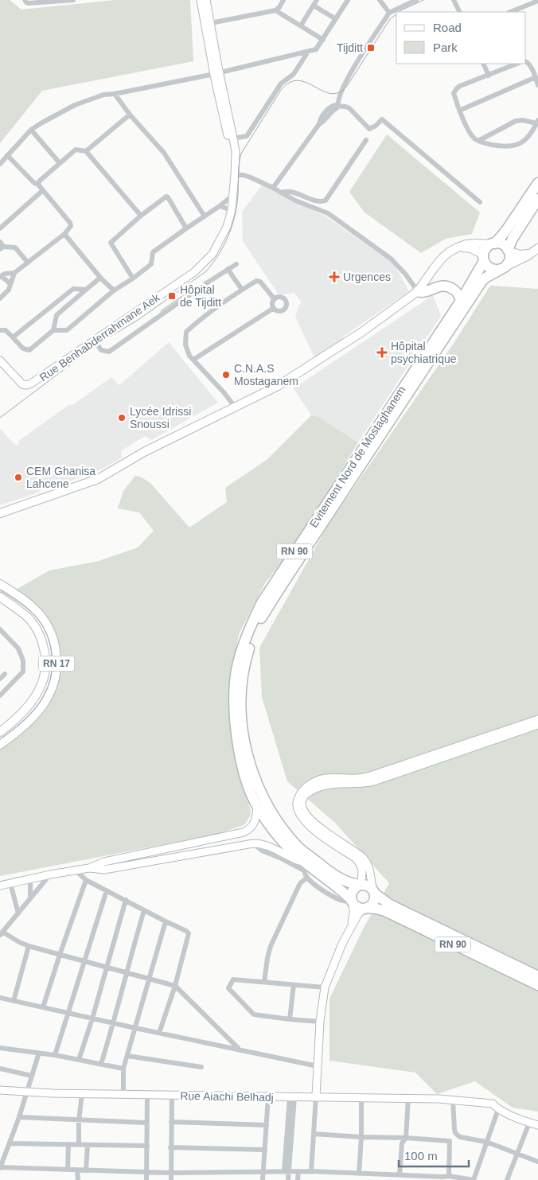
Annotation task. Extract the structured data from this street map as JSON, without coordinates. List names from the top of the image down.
{
  "streets": {
    "highway": ["Evitement Nord de Mostaghanem", "RN 90"],
    "main road": ["RN 17"],
    "street": ["Rue Benhabderrahmane Aek", "Rue Aiachi Belhadj"]
  },
  "crossings": [
    ["Evitement Nord de Mostaghanem", "RN 90"]
  ],
  "places": {
    "transit": ["Tijditt", "Hôpital de Tijditt"],
    "health": ["Urgences", "Hôpital psychiatrique"],
    "other": ["C.N.A.S Mostaganem", "Lycée Idrissi Snoussi", "CEM Ghanisa Lahcene"]
  },
  "legend": ["Road", "Park"],
  "scale_bar": "100 m"
}
